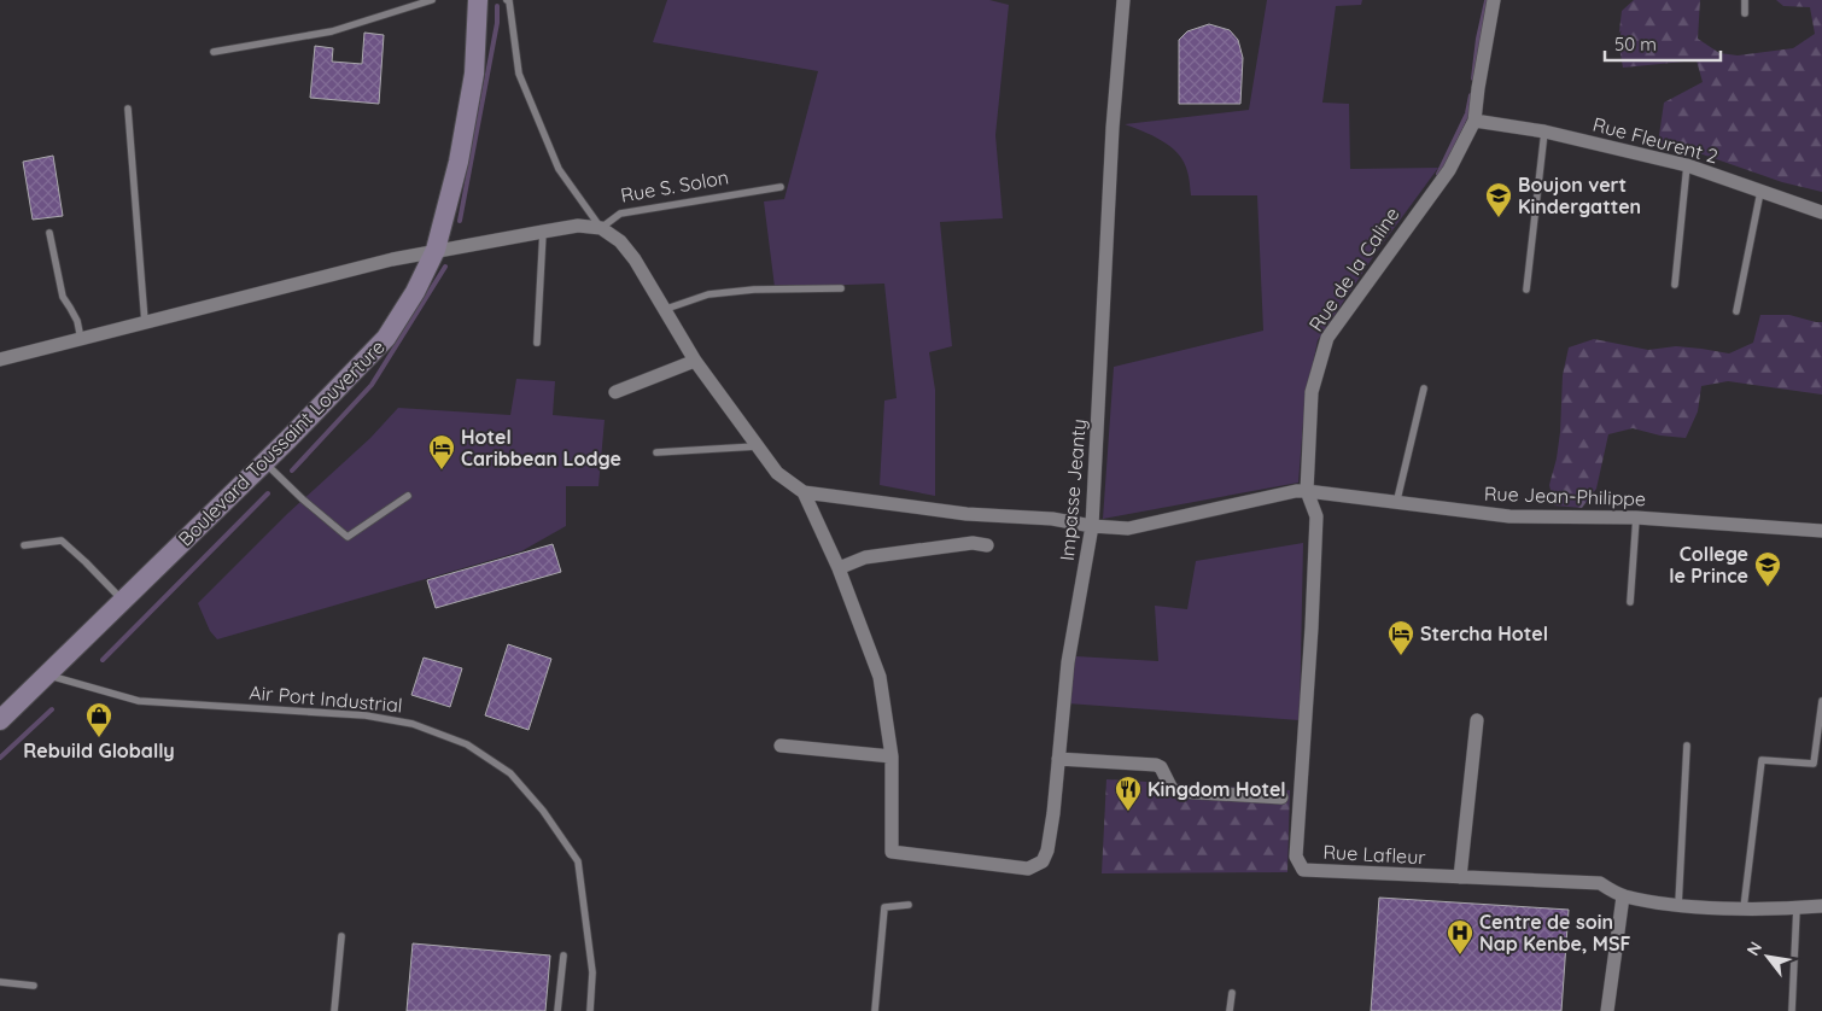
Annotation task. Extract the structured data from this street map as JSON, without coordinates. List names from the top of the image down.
{
  "streets": {
    "main road": ["Boulevard Toussaint Louverture"],
    "street": [
      "Rue Fleurent 2",
      "Rue de la Caline",
      "Impasse Jeanty",
      "Rue Jean-Philippe",
      "Rue Lafleur"
    ],
    "lane": ["Rue S. Solon", "Air Port Industrial"]
  },
  "crossings": [
    ["Rue Fleurent 2", "Rue de la Caline"],
    ["Rue de la Caline", "Rue Jean-Philippe"],
    ["Rue de la Caline", "Rue Lafleur"],
    ["Boulevard Toussaint Louverture", "Air Port Industrial"],
    ["Impasse Jeanty", "Rue Jean-Philippe"],
    ["Rue Jean-Philippe", "Rue Lafleur"]
  ],
  "places": {
    "school or university": ["Boujon vert Kindergatten", "College le Prince"],
    "hotel": ["Hotel Caribbean Lodge", "Stercha Hotel"],
    "shop": ["Rebuild Globally"],
    "restaurant": ["Kingdom Hotel"],
    "hospital": ["Centre de soin Nap Kenbe, MSF"]
  },
  "scale_bar": "50 m",
  "north": "top left"
}
